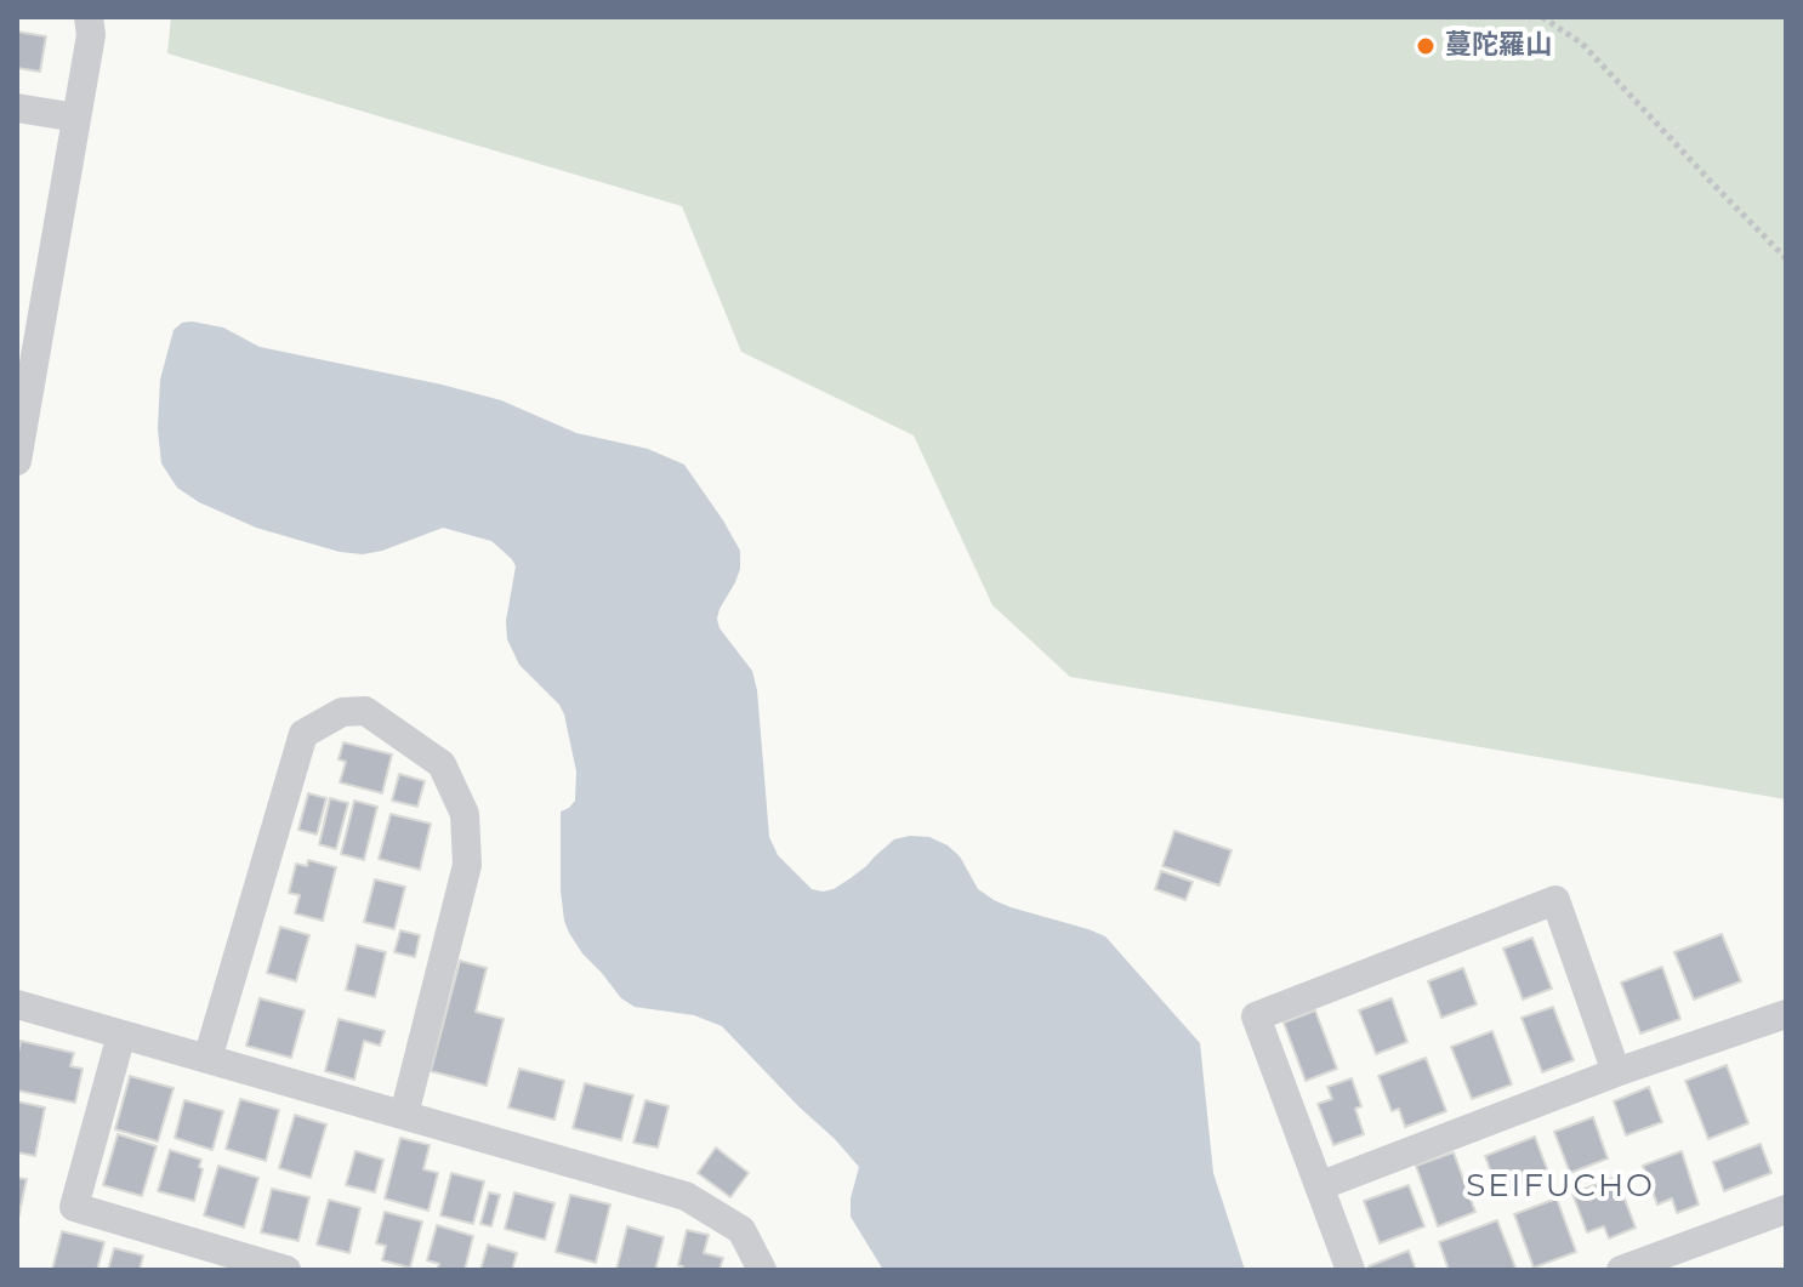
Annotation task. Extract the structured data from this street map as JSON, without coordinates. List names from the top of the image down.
{
  "districts": ["SEIFUCHO"],
  "places": ["蔓陀羅山"]
}
